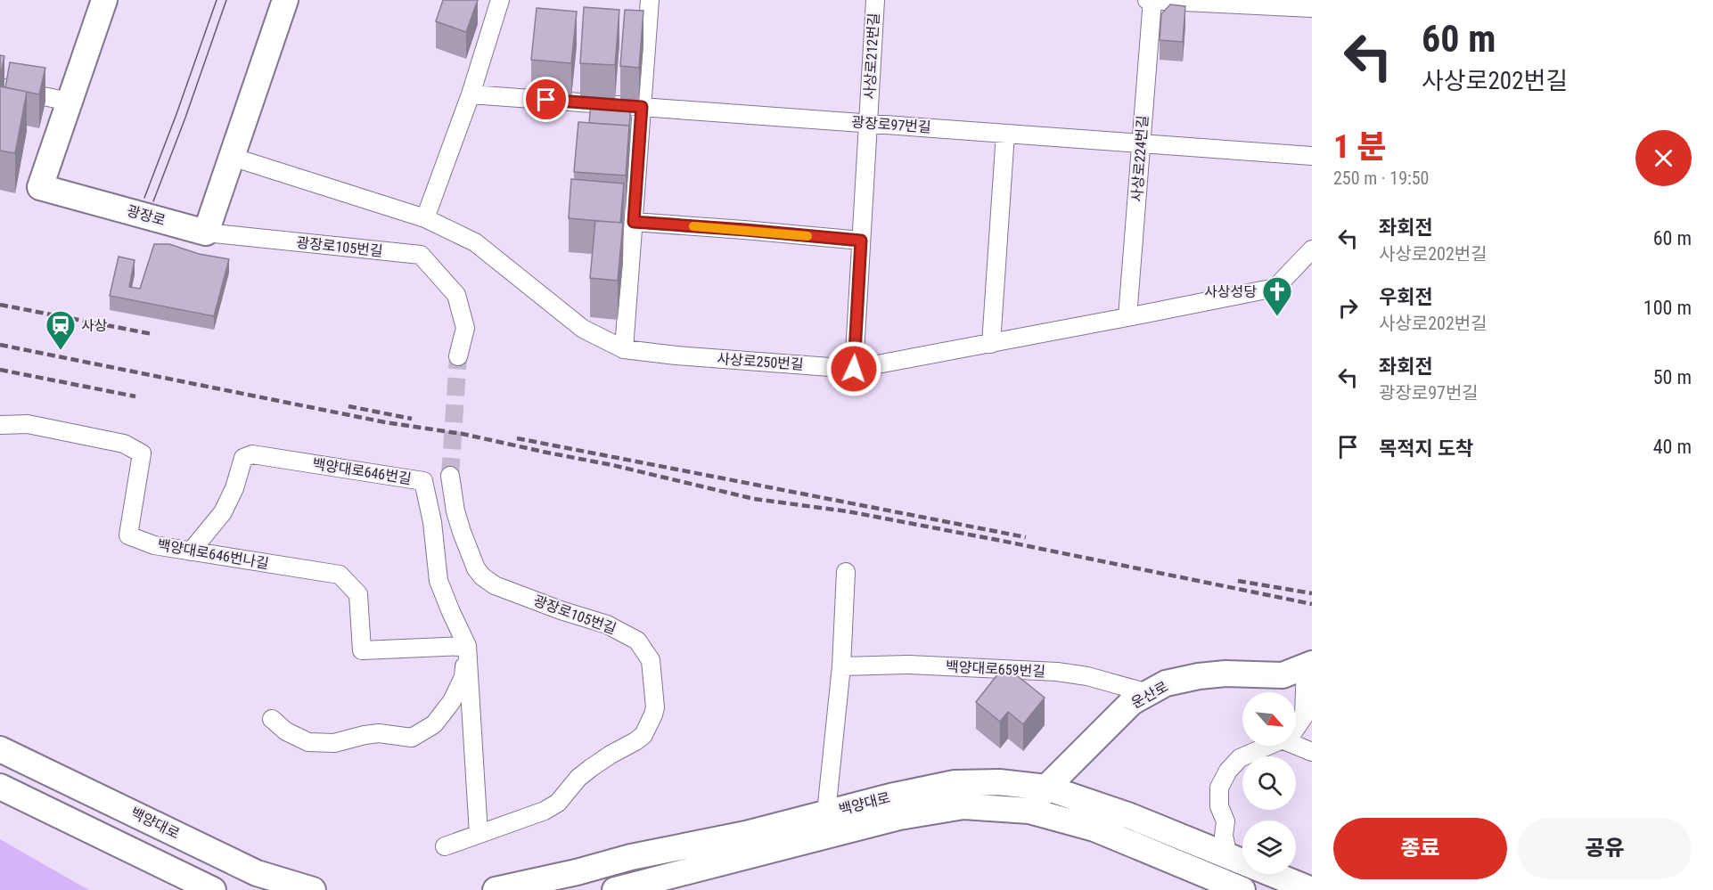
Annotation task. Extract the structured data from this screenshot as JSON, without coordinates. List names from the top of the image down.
{
  "streets": {
    "main road": ["광장로", "운산로", "백양대로"],
    "street": [
      "사상로212번길",
      "광장로97번길",
      "사상로224번길",
      "광장로105번길",
      "사상로250번길",
      "백양대로646번길",
      "백양대로646번나길",
      "백양대로659번길"
    ]
  },
  "crossings": [
    ["사상로212번길", "광장로97번길"],
    ["사상로212번길", "사상로250번길"],
    ["광장로97번길", "사상로224번길"],
    ["사상로224번길", "사상로250번길"],
    ["광장로", "광장로105번길"],
    ["광장로105번길", "백양대로646번길"],
    ["백양대로646번길", "백양대로646번나길"],
    ["백양대로659번길", "운산로"],
    ["운산로", "백양대로"]
  ],
  "places": {
    "church": ["사상성당"],
    "station": ["사상"]
  },
  "north": "bottom right",
  "page": {
    "turn": ["60 m", "사상로202번길"],
    "heading": ["1 분", "250 m · 19:50"],
    "list": [
      {
        "name": "좌회전",
        "note": "사상로202번길",
        "value": "60 m"
      },
      {
        "name": "우회전",
        "note": "사상로202번길",
        "value": "100 m"
      },
      {
        "name": "좌회전",
        "note": "광장로97번길",
        "value": "50 m"
      },
      {
        "name": "목적지 도착",
        "value": "40 m"
      }
    ],
    "buttons": ["종료", "공유"]
  }
}
